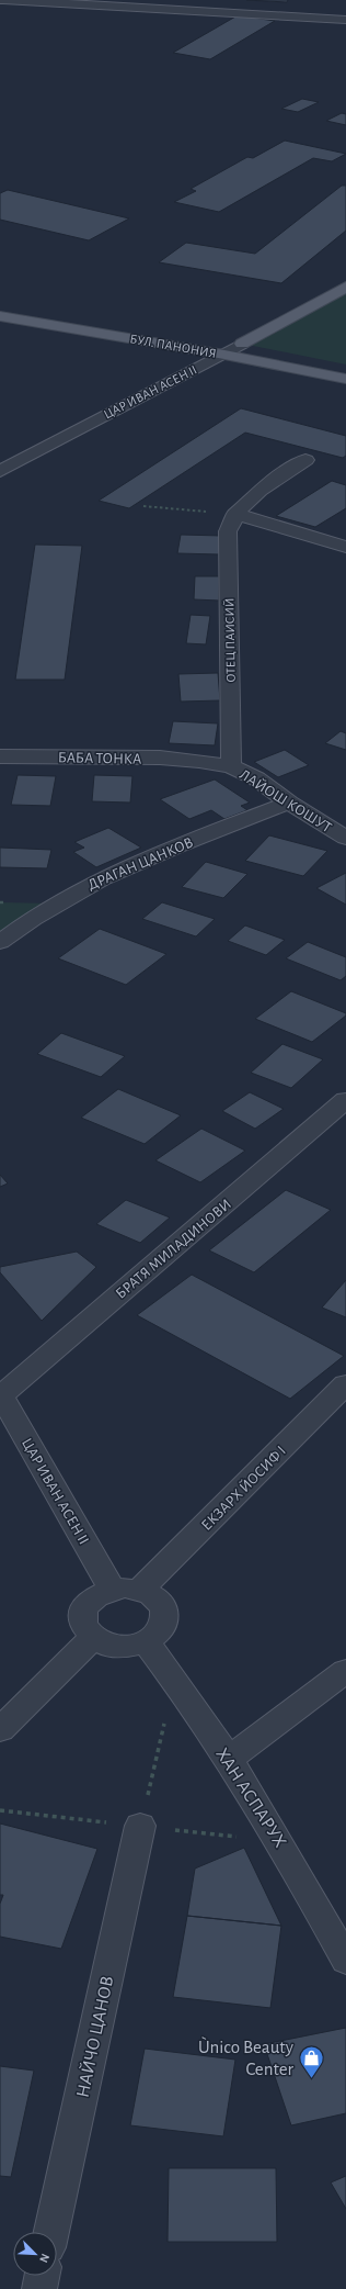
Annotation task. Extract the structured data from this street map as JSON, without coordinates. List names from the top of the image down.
{
  "streets": {
    "main road": ["БУЛ. ПАНОНИЯ", "ЦАР ИВАН АСЕН II"],
    "street": [
      "ОТЕЦ ПАИСИЙ",
      "БАБА ТОНКА",
      "ЛАЙОШ КОШУТ",
      "ДРАГАН ЦАНКОВ",
      "БРАТЯ МИЛАДИНОВИ",
      "ЕКЗАРХ ЙОСИФ I",
      "ХАН АСПАРУХ",
      "НАЙЧО ЦАНОВ"
    ]
  },
  "crossings": [
    ["БУЛ. ПАНОНИЯ", "ЦАР ИВАН АСЕН II"],
    ["ЦАР ИВАН АСЕН II", "БРАТЯ МИЛАДИНОВИ"],
    ["ЦАР ИВАН АСЕН II", "ЕКЗАРХ ЙОСИФ I"],
    ["ЦАР ИВАН АСЕН II", "ХАН АСПАРУХ"],
    ["ОТЕЦ ПАИСИЙ", "ЛАЙОШ КОШУТ"],
    ["БАБА ТОНКА", "ЛАЙОШ КОШУТ"],
    ["ЛАЙОШ КОШУТ", "ДРАГАН ЦАНКОВ"],
    ["ЕКЗАРХ ЙОСИФ I", "ХАН АСПАРУХ"]
  ],
  "places": {
    "shop": ["Ùnico Beauty Center"]
  },
  "north": "bottom right"
}
